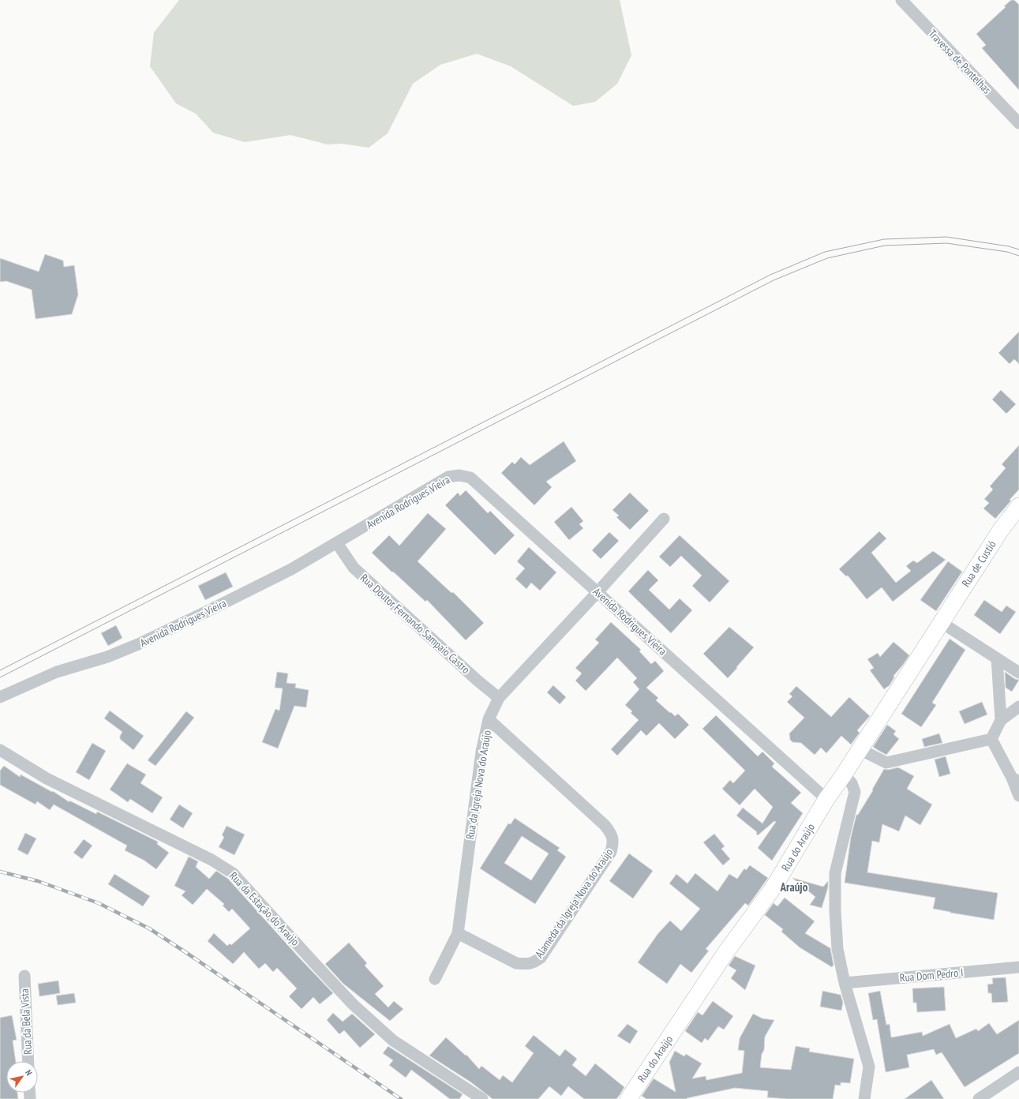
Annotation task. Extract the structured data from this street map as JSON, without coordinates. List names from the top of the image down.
{
  "streets": {
    "main road": ["Rua de Custió", "Rua do Araújo"],
    "street": [
      "Travessa de Pontelhas",
      "Avenida Rodrigues Vieira",
      "Rua Doutor Fernando Sampaio Castro",
      "Rua da Igreja Nova do Araújo",
      "Alameda da Igreja Nova do Araújo",
      "Rua da Estação do Araújo",
      "Rua Dom Pedro I",
      "Rua da Bela Vista"
    ]
  },
  "crossings": [
    ["Avenida Rodrigues Vieira", "Rua Doutor Fernando Sampaio Castro"],
    ["Avenida Rodrigues Vieira", "Rua da Igreja Nova do Araújo"],
    ["Avenida Rodrigues Vieira", "Rua do Araújo"],
    ["Rua de Custió", "Rua do Araújo"],
    ["Rua Doutor Fernando Sampaio Castro", "Rua da Igreja Nova do Araújo"],
    ["Rua da Igreja Nova do Araújo", "Alameda da Igreja Nova do Araújo"]
  ],
  "districts": ["Araújo"],
  "north": "top right"
}
